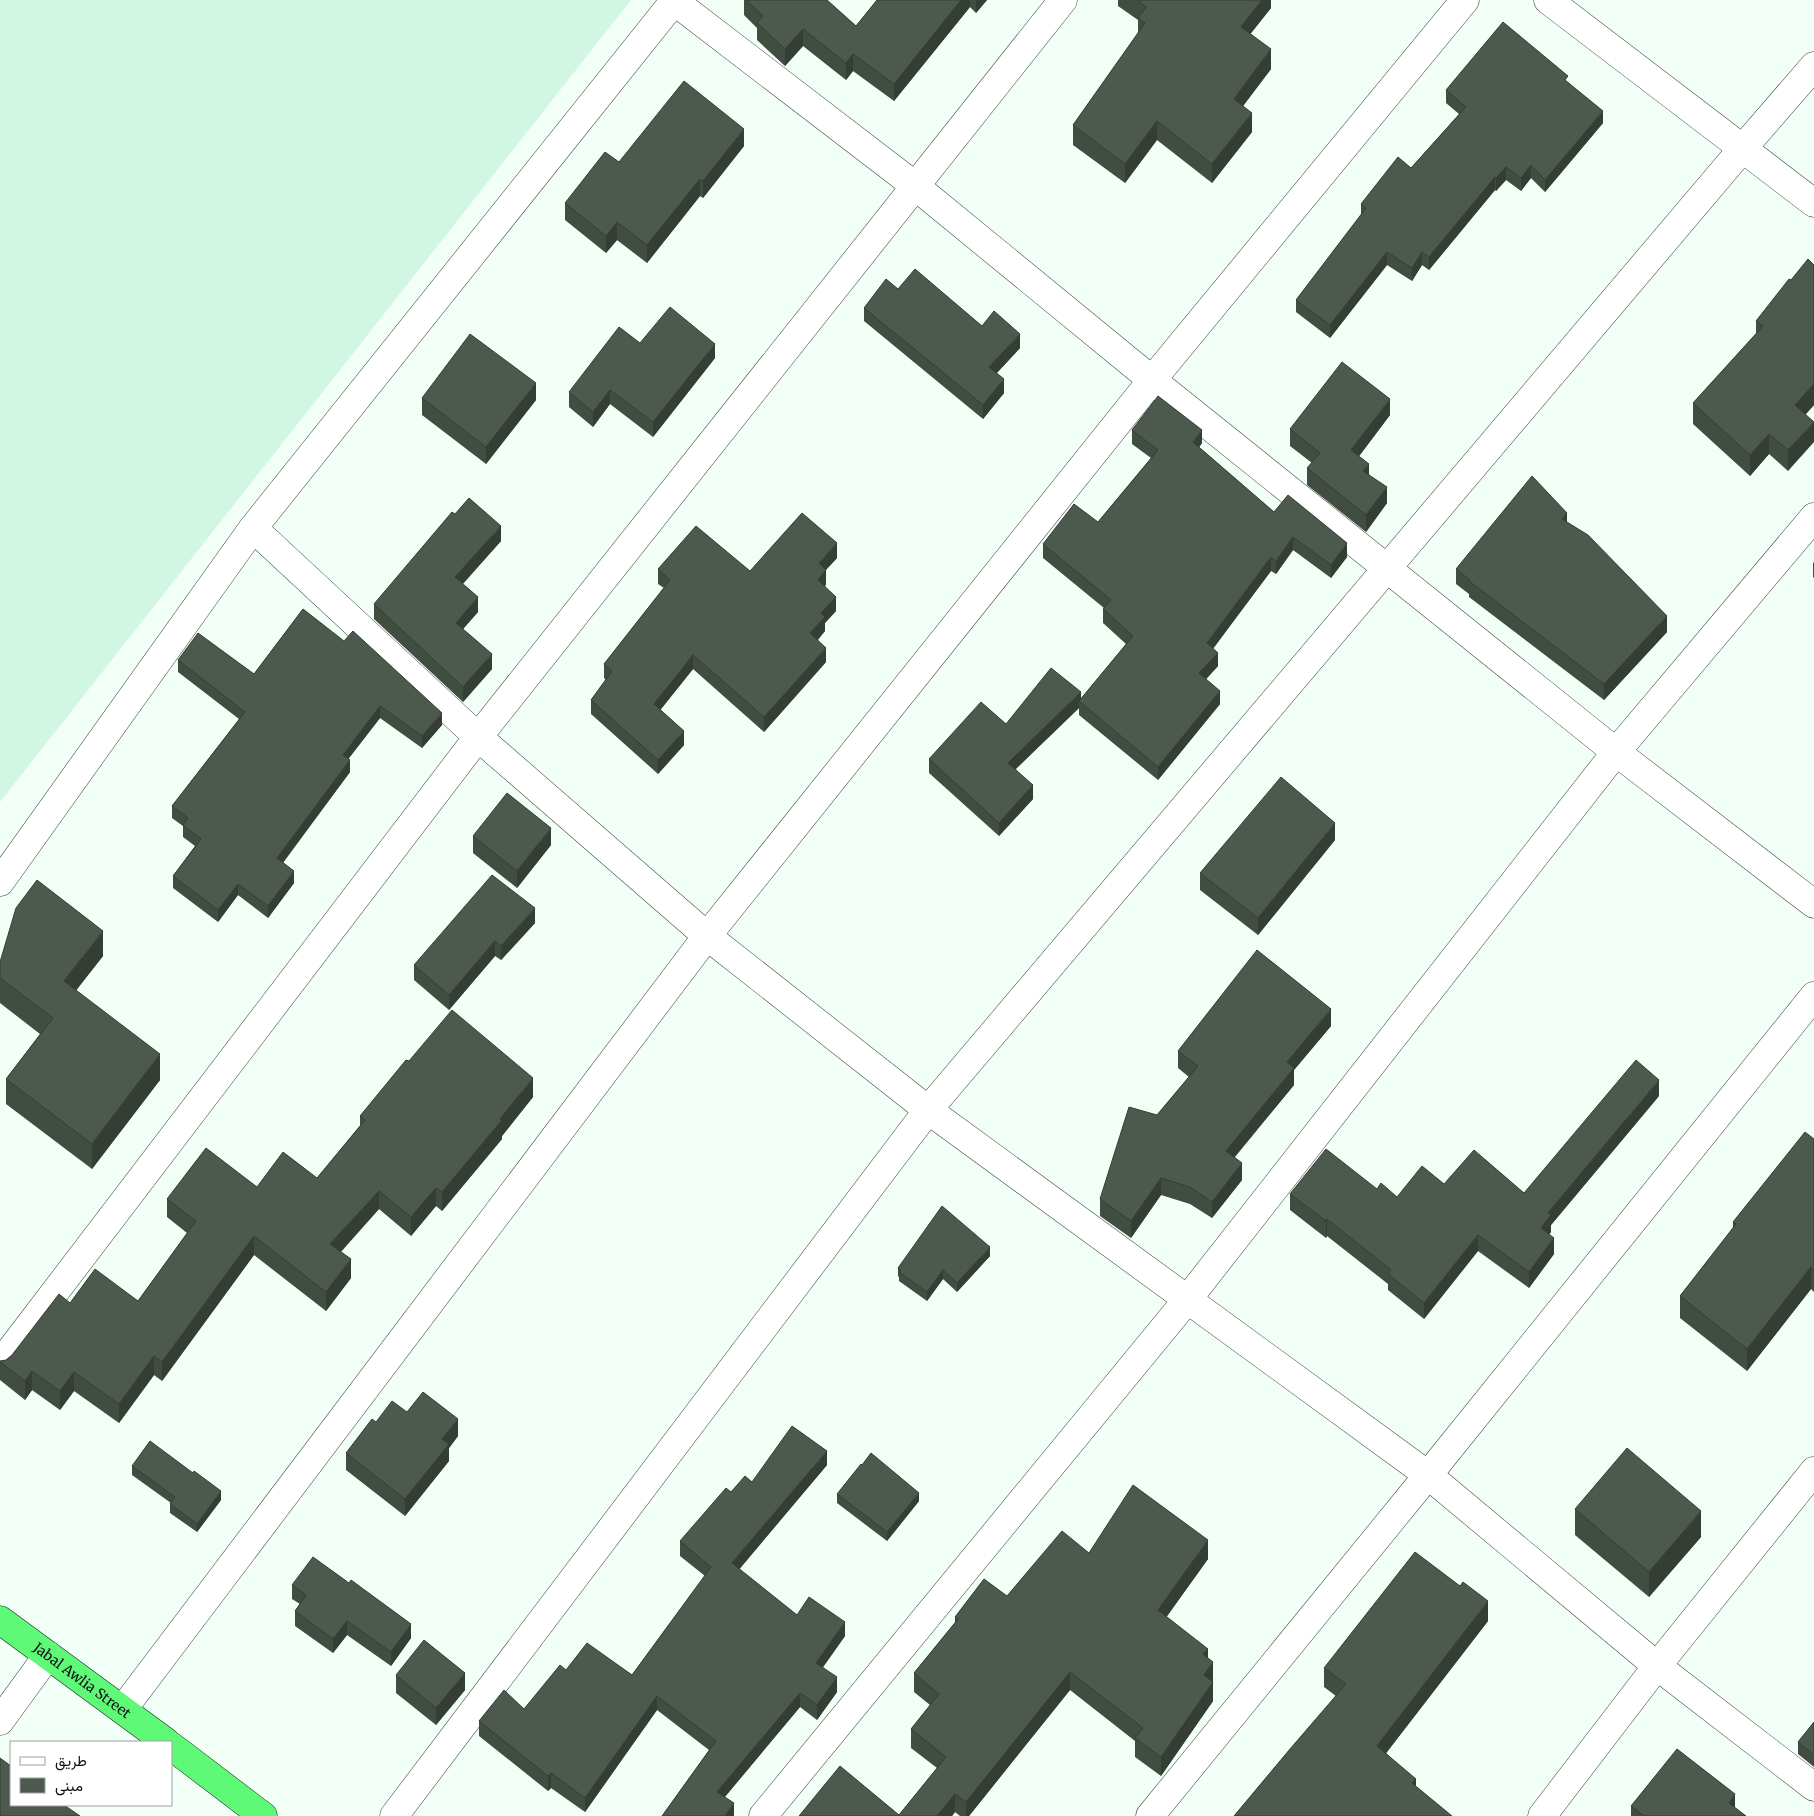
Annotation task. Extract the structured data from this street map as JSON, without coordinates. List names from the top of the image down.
{
  "streets": {
    "highway": ["Jabal Awlia Street"]
  },
  "legend": ["طريق", "مبنى"]
}
